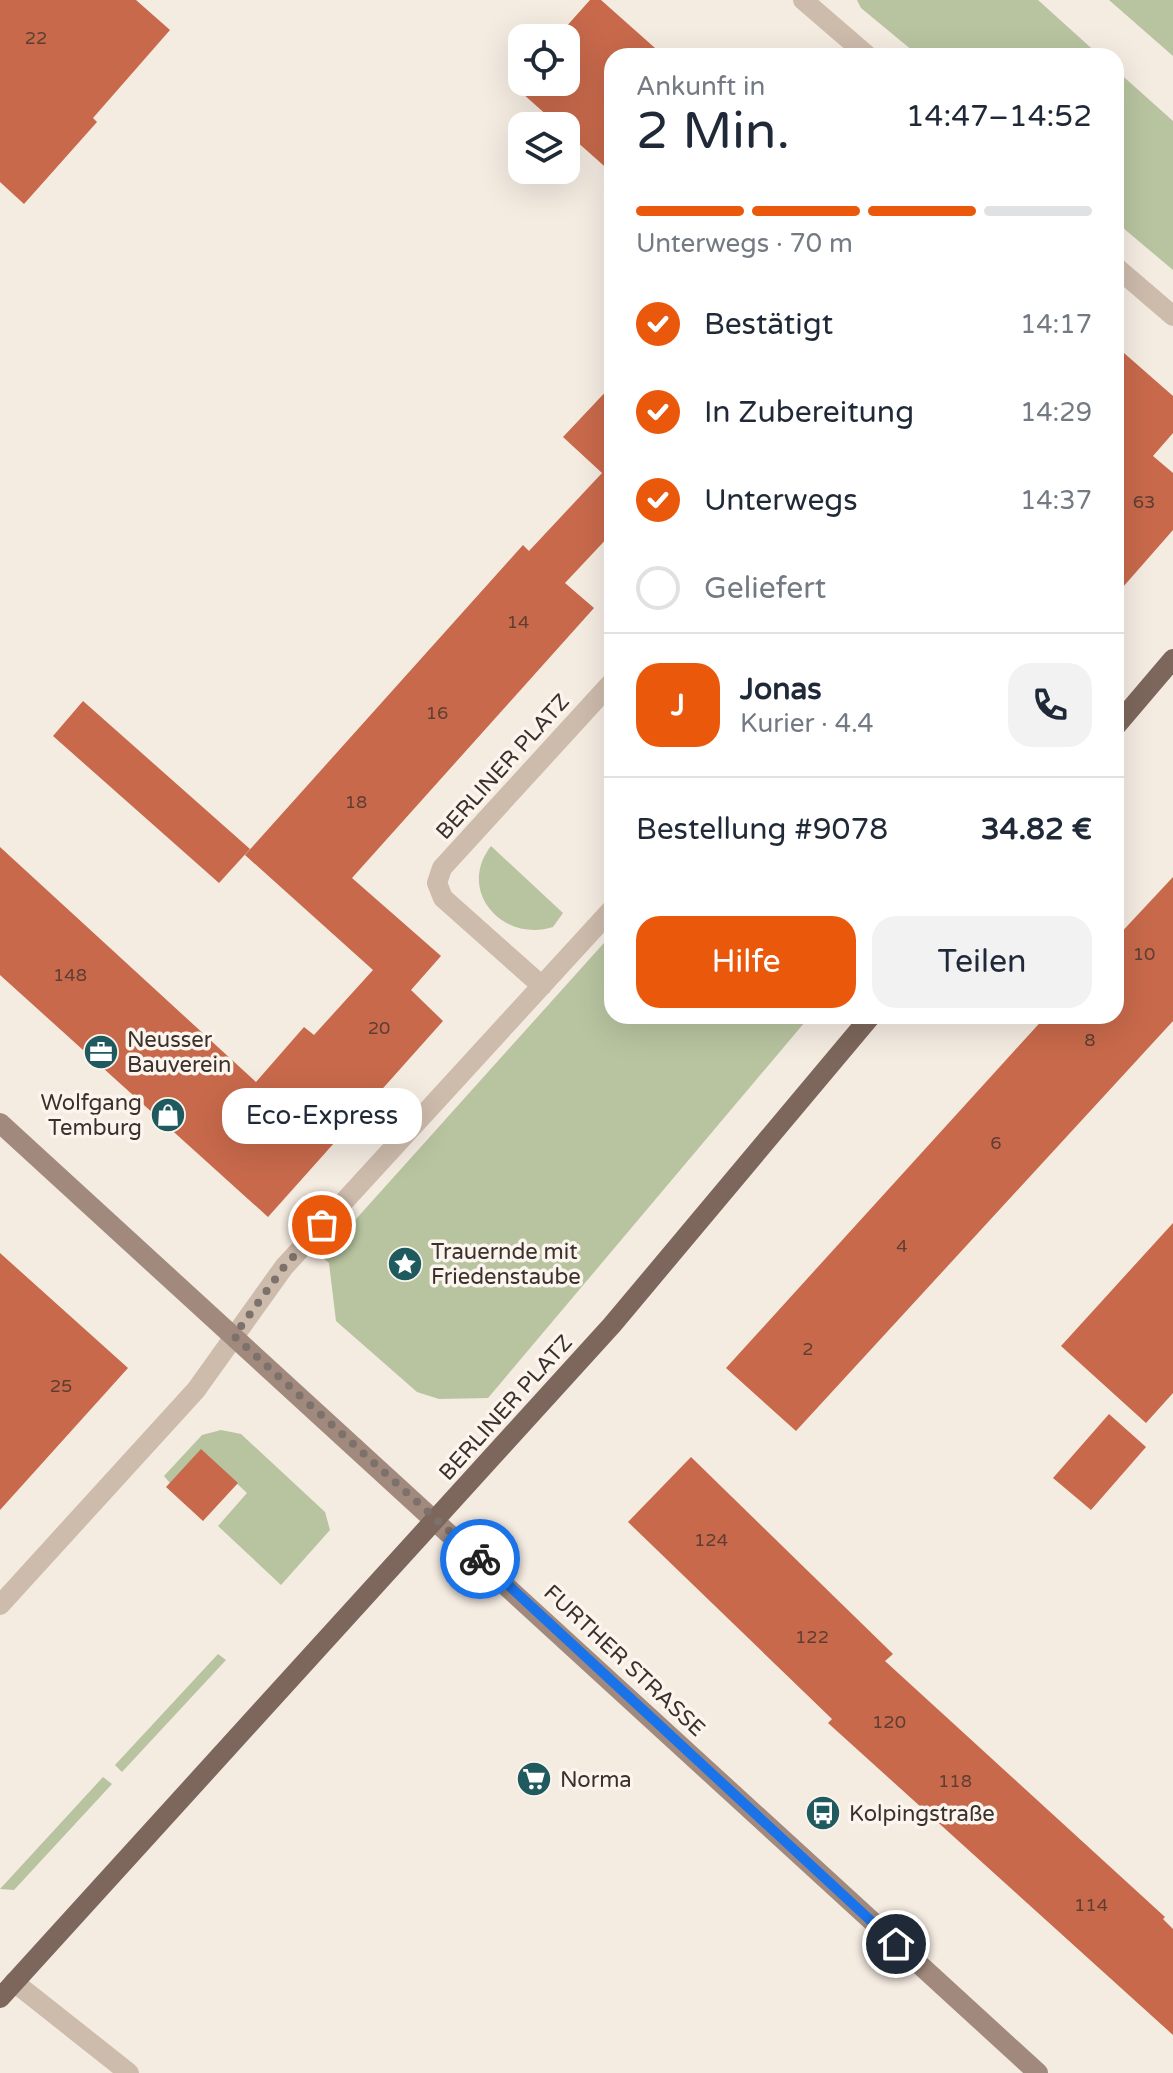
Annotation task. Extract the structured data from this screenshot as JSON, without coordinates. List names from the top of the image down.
{
  "streets": {
    "main road": ["BERLINER PLATZ", "FURTHER STRASSE"]
  },
  "crossings": [
    ["BERLINER PLATZ", "FURTHER STRASSE"]
  ],
  "places": {
    "office": ["Neusser Bauverein"],
    "shop": ["Wolfgang Temburg"],
    "other": ["Eco-Express"],
    "place": ["Trauernde mit Friedenstaube"],
    "supermarket": ["Norma"],
    "bus stop": ["Kolpingstraße"]
  },
  "house_numbers": [
    "22",
    "63",
    "14",
    "16",
    "18",
    "10",
    "148",
    "20",
    "8",
    "6",
    "4",
    "2",
    "25",
    "124",
    "122",
    "120",
    "118",
    "114"
  ],
  "page": {
    "heading": ["2 Min.", "Ankunft in", "14:47–14:52"],
    "panel": [
      "Jonas",
      "Kurier · 4.4",
      "Bestellung #9078",
      "34.82 €"
    ],
    "bar": "Unterwegs · 70 m",
    "list": [
      ["Bestätigt", "14:17"],
      ["In Zubereitung", "14:29"],
      ["Unterwegs", "14:37"],
      "Geliefert"
    ],
    "round": "J",
    "buttons": ["Hilfe", "Teilen"],
    "bubble": "Eco-Express"
  }
}
